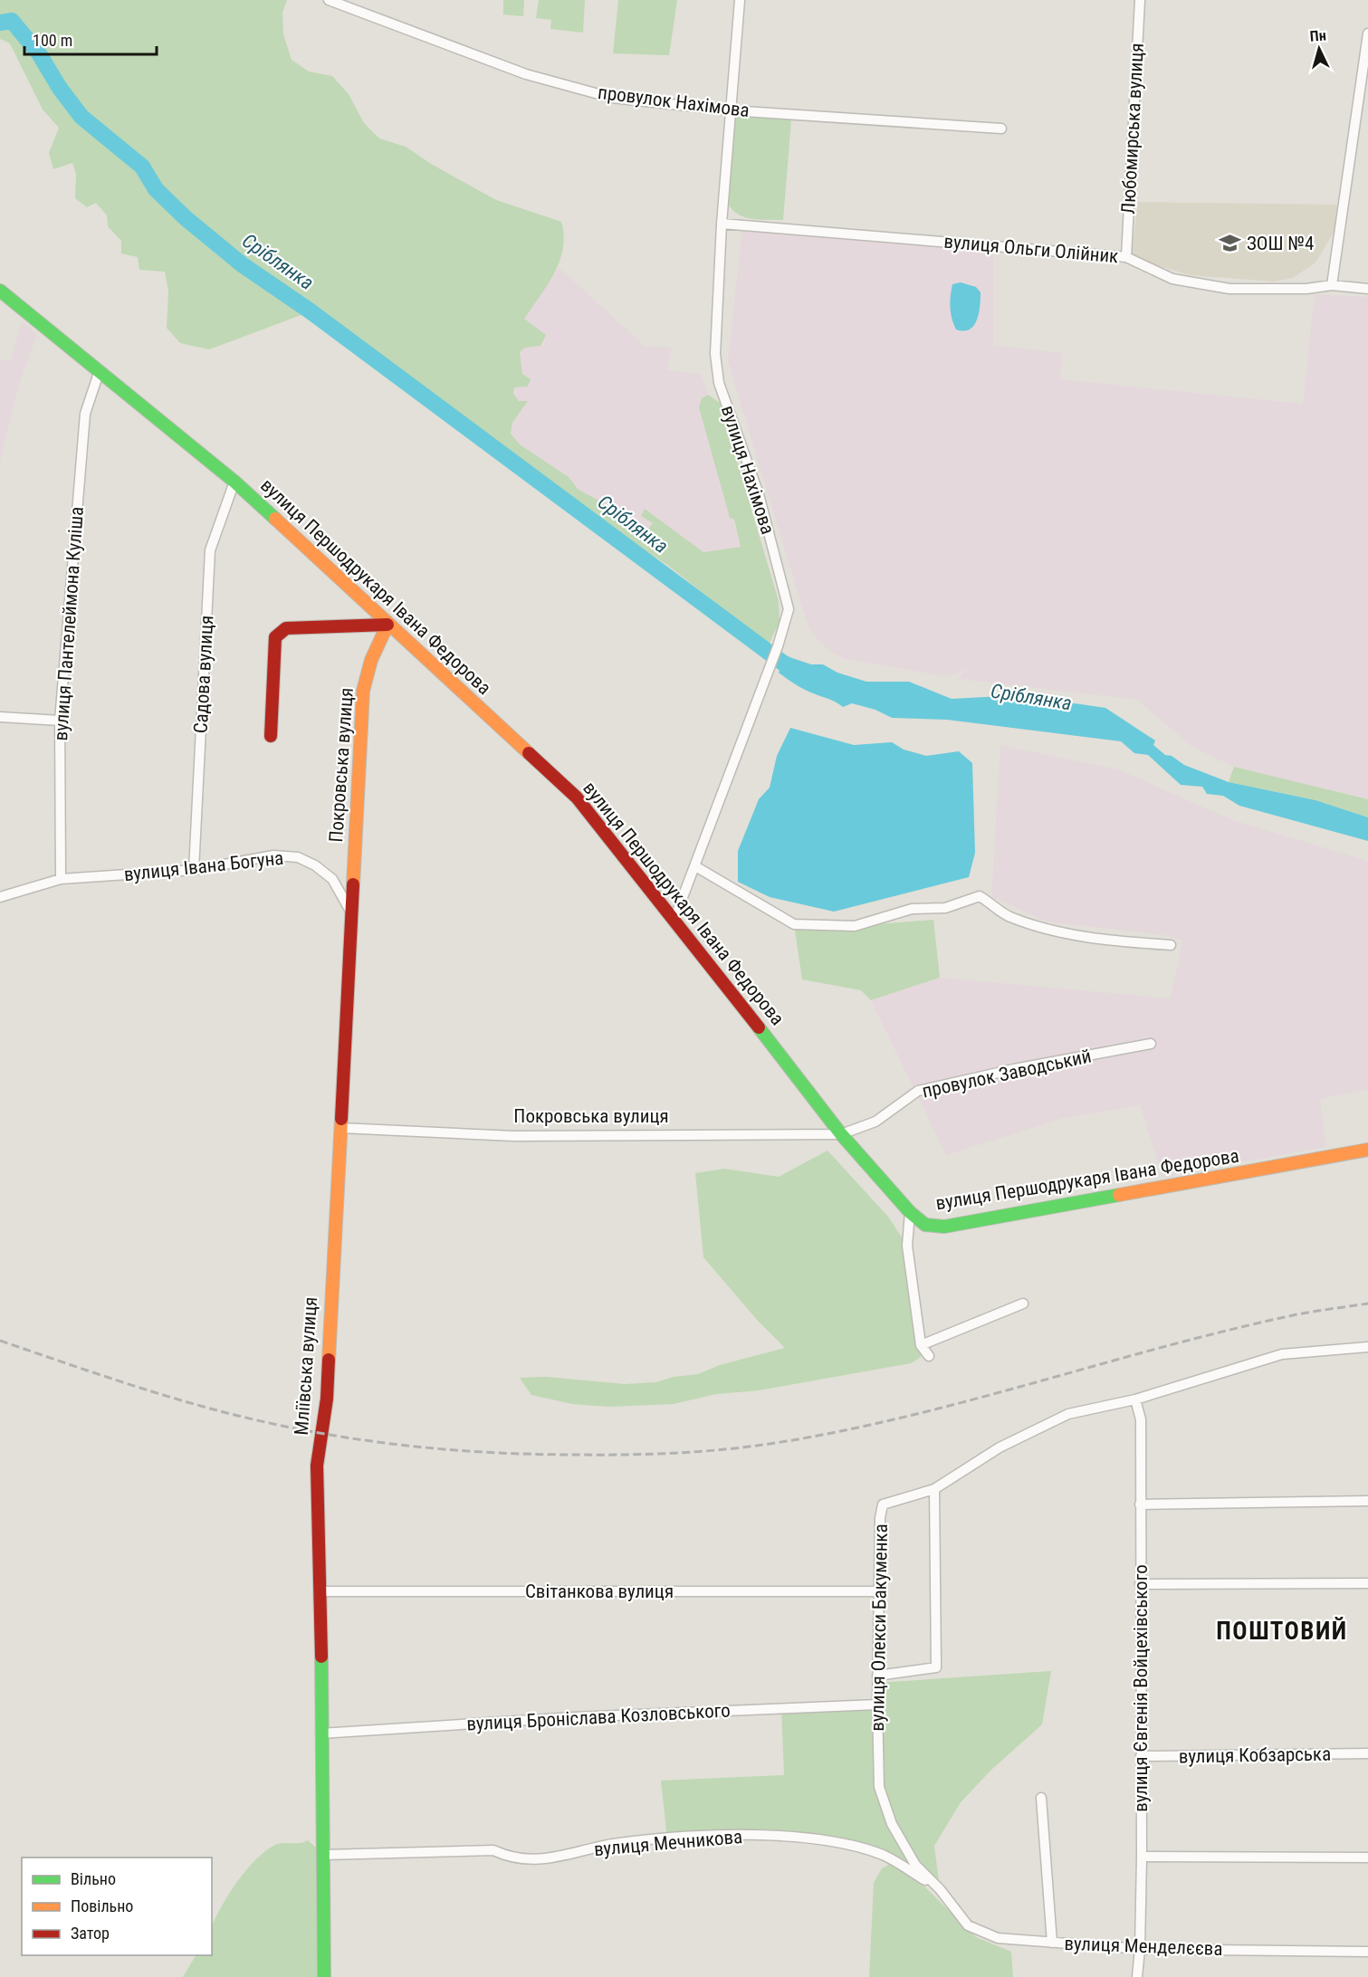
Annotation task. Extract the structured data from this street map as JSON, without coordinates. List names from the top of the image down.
{
  "streets": {
    "street": [
      "провулок Нахімова",
      "Любомирська вулиця",
      "вулиця Ольги Олійник",
      "вулиця Нахімова",
      "вулиця Першодрукаря Івана Федорова",
      "вулиця Пантелеймона Куліша",
      "Садова вулиця",
      "Покровська вулиця",
      "вулиця Івана Богуна",
      "провулок Заводський",
      "Мліївська вулиця",
      "Світанкова вулиця",
      "вулиця Олекси Бакуменка",
      "вулиця Євгенія Войцехівського",
      "вулиця Броніслава Козловського",
      "вулиця Кобзарська",
      "вулиця Мечникова",
      "вулиця Менделєєва"
    ]
  },
  "crossings": [
    ["провулок Нахімова", "вулиця Нахімова"],
    ["Любомирська вулиця", "вулиця Ольги Олійник"],
    ["вулиця Ольги Олійник", "вулиця Нахімова"],
    ["вулиця Нахімова", "вулиця Першодрукаря Івана Федорова"],
    ["вулиця Першодрукаря Івана Федорова", "вулиця Пантелеймона Куліша"],
    ["вулиця Першодрукаря Івана Федорова", "Садова вулиця"],
    ["вулиця Першодрукаря Івана Федорова", "Покровська вулиця"],
    ["вулиця Першодрукаря Івана Федорова", "провулок Заводський"],
    ["вулиця Пантелеймона Куліша", "вулиця Івана Богуна"],
    ["Садова вулиця", "вулиця Івана Богуна"],
    ["Покровська вулиця", "вулиця Івана Богуна"],
    ["Покровська вулиця", "провулок Заводський"],
    ["Покровська вулиця", "Мліївська вулиця"],
    ["вулиця Івана Богуна", "Мліївська вулиця"],
    ["Мліївська вулиця", "Світанкова вулиця"],
    ["Мліївська вулиця", "вулиця Броніслава Козловського"],
    ["Мліївська вулиця", "вулиця Мечникова"],
    ["Світанкова вулиця", "вулиця Олекси Бакуменка"],
    ["вулиця Олекси Бакуменка", "вулиця Євгенія Войцехівського"],
    ["вулиця Олекси Бакуменка", "вулиця Броніслава Козловського"],
    ["вулиця Олекси Бакуменка", "вулиця Мечникова"],
    ["вулиця Олекси Бакуменка", "вулиця Менделєєва"],
    ["вулиця Євгенія Войцехівського", "вулиця Кобзарська"],
    ["вулиця Євгенія Войцехівського", "вулиця Менделєєва"],
    ["вулиця Мечникова", "вулиця Менделєєва"]
  ],
  "districts": ["ПОШТОВИЙ"],
  "water": ["Сріблянка"],
  "places": {
    "school or university": ["ЗОШ №4"]
  },
  "legend": ["Вільно", "Повільно", "Затор"],
  "scale_bar": "100 m",
  "north": "top"
}
